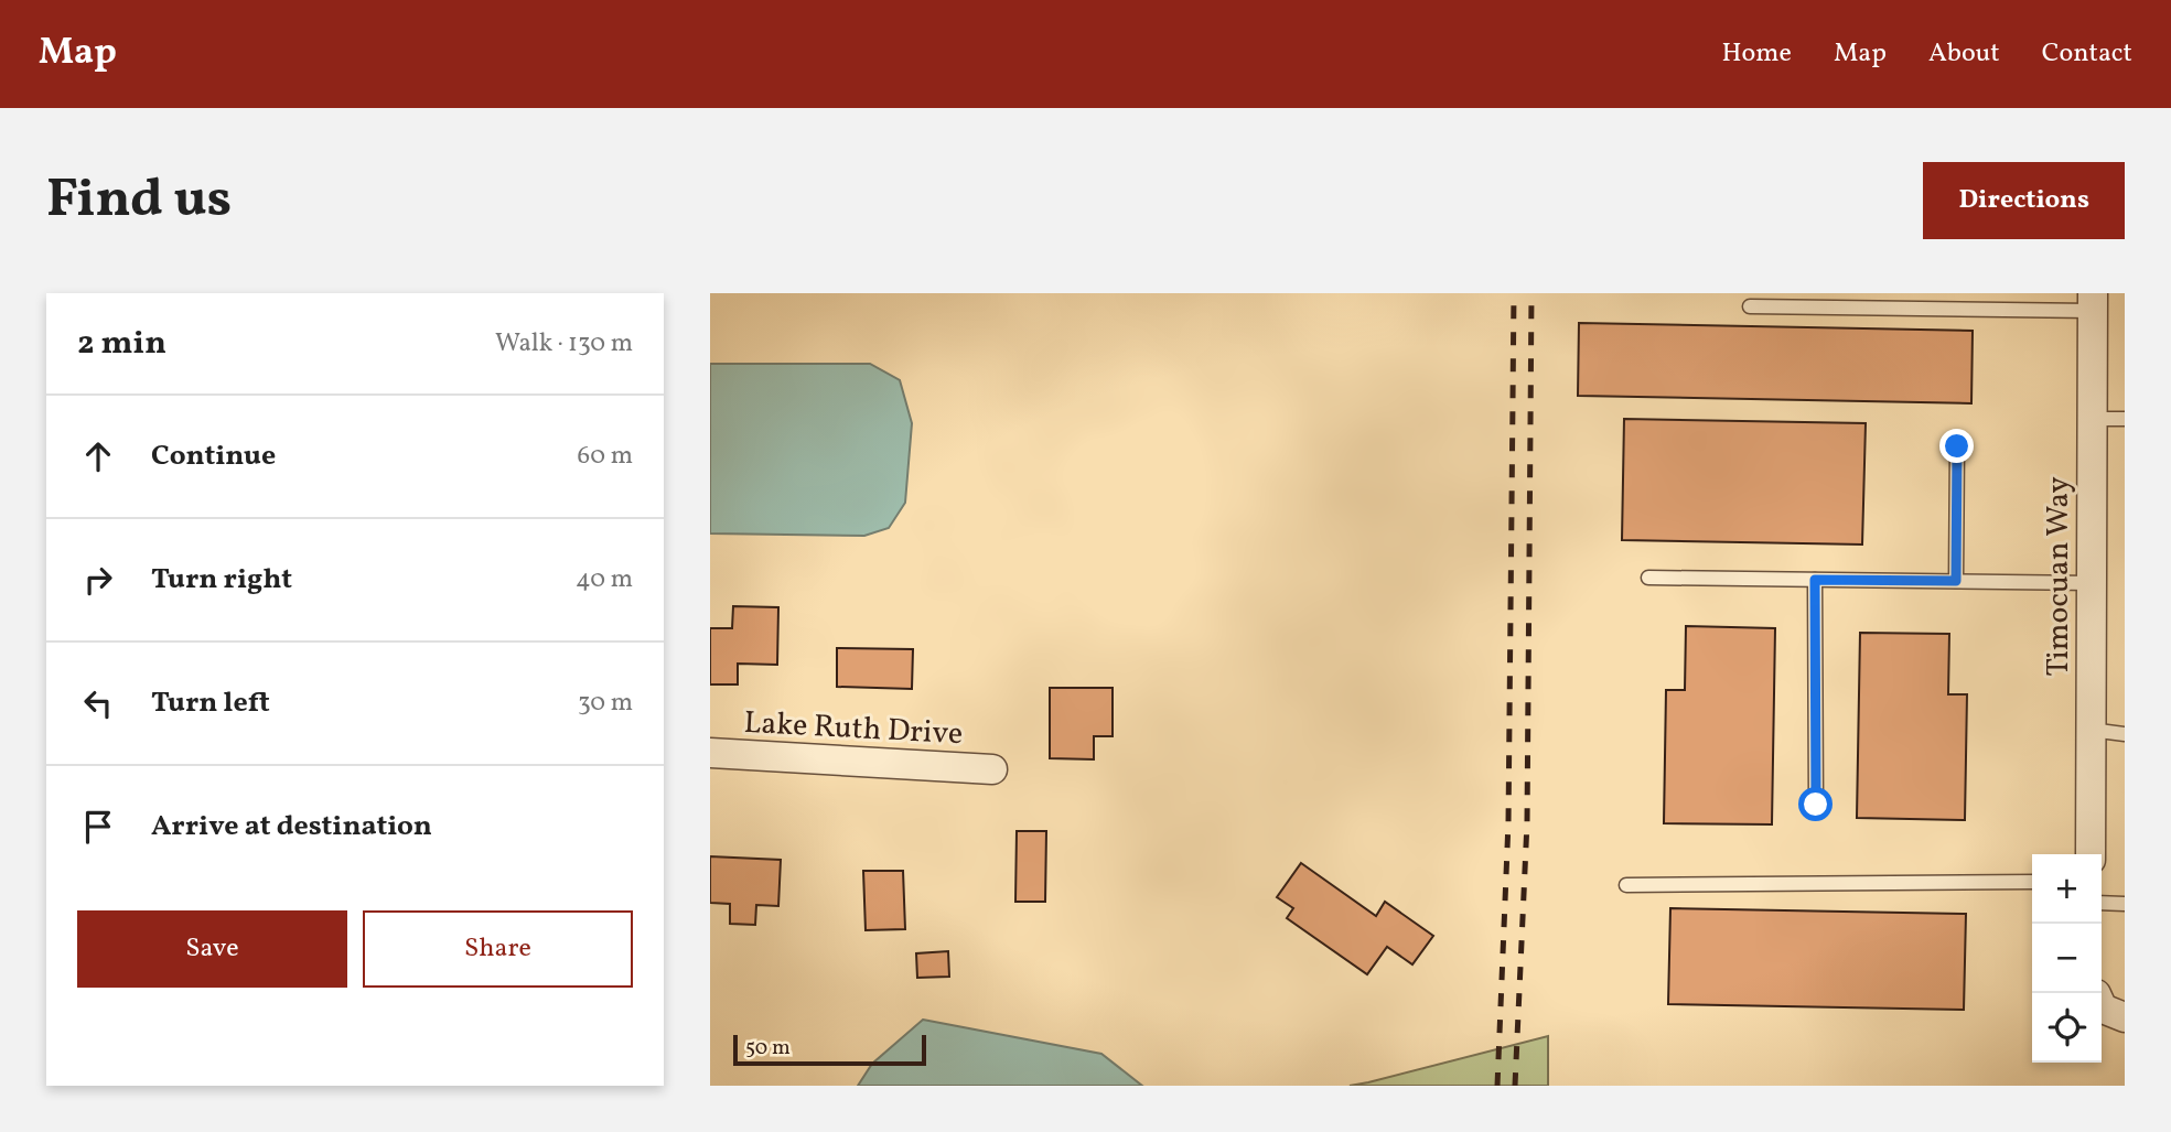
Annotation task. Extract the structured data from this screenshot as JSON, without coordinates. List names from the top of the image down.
{
  "streets": {
    "street": ["Timocuan Way", "Lake Ruth Drive"]
  },
  "scale_bar": "50 m",
  "page": {
    "header": "Map",
    "nav": [
      "Home",
      "Map",
      "About",
      "Contact"
    ],
    "buttons": [
      "Directions",
      ["Save", "Share"]
    ],
    "title": "Find us",
    "heading": ["2 min", "Walk · 130 m"],
    "list": [
      ["Continue", "60 m"],
      ["Turn right", "40 m"],
      ["Turn left", "30 m"],
      "Arrive at destination"
    ],
    "map_buttons": ["+", "−"],
    "scale": "50 m"
  }
}
